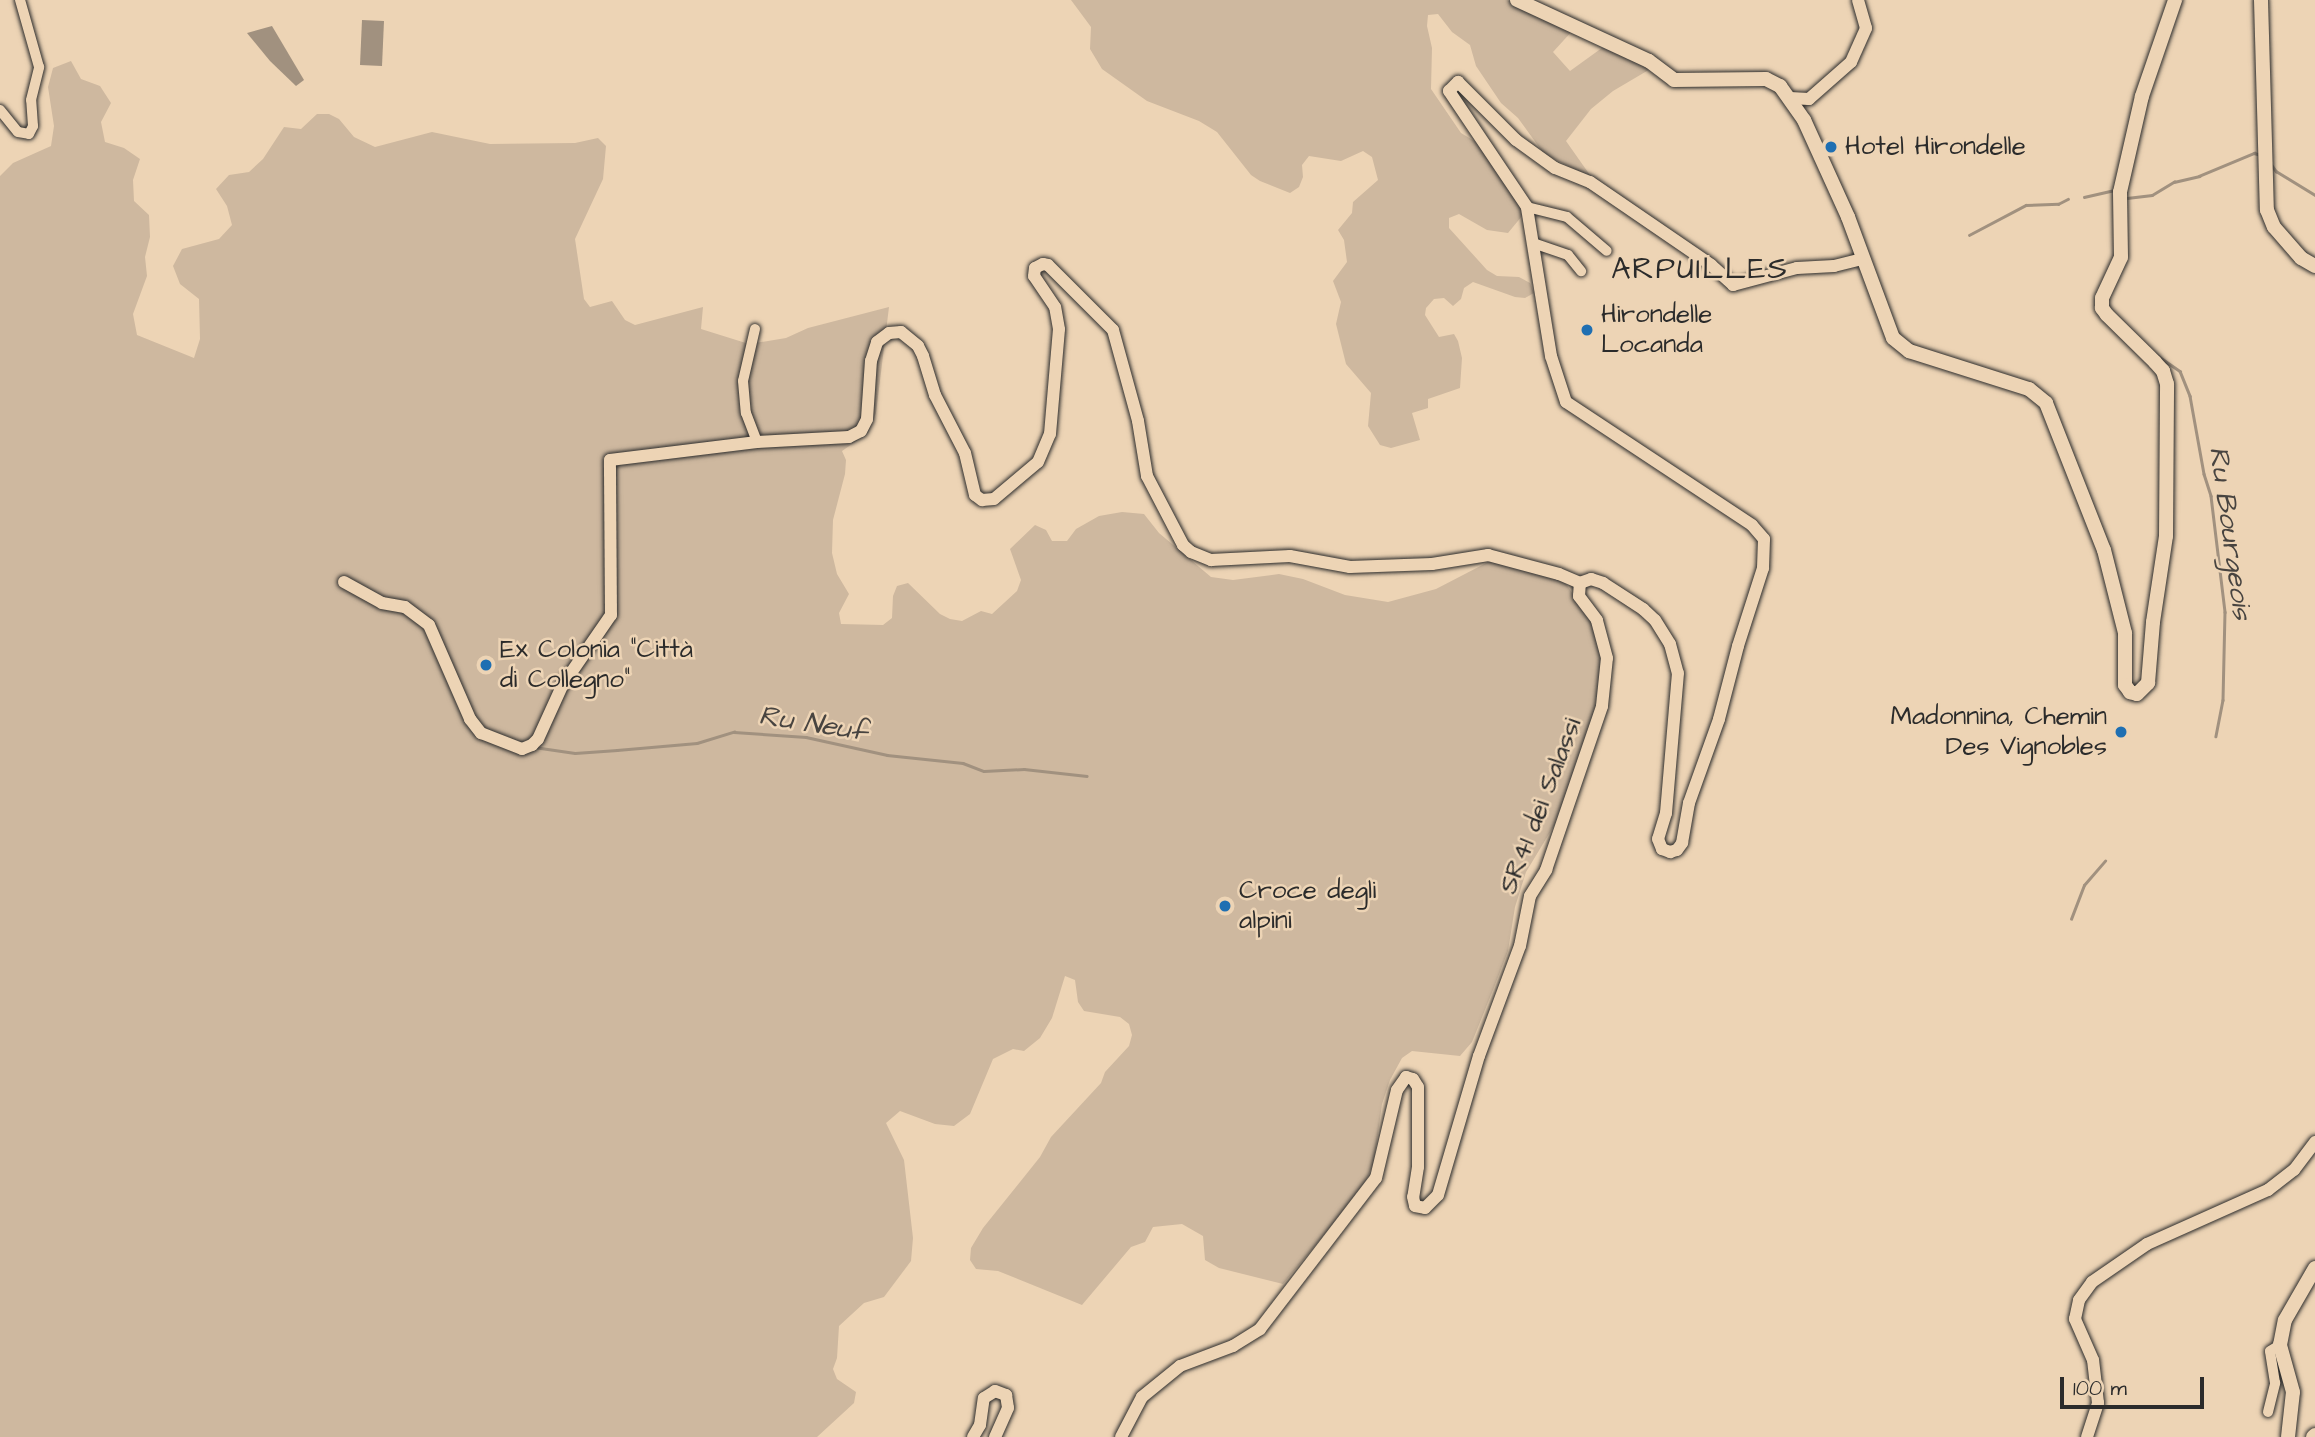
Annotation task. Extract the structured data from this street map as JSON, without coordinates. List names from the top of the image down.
{
  "streets": {
    "street": ["SR41 dei Salassi"]
  },
  "districts": ["ARPUILLES"],
  "water": ["Ru Bourgeois", "Ru Neuf"],
  "places": [
    "Hotel Hirondelle",
    "Hirondelle Locanda",
    "Ex Colonia \"Città di Collegno\"",
    "Madonnina, Chemin Des Vignobles",
    "Croce degli alpini"
  ],
  "scale_bar": "100 m"
}
